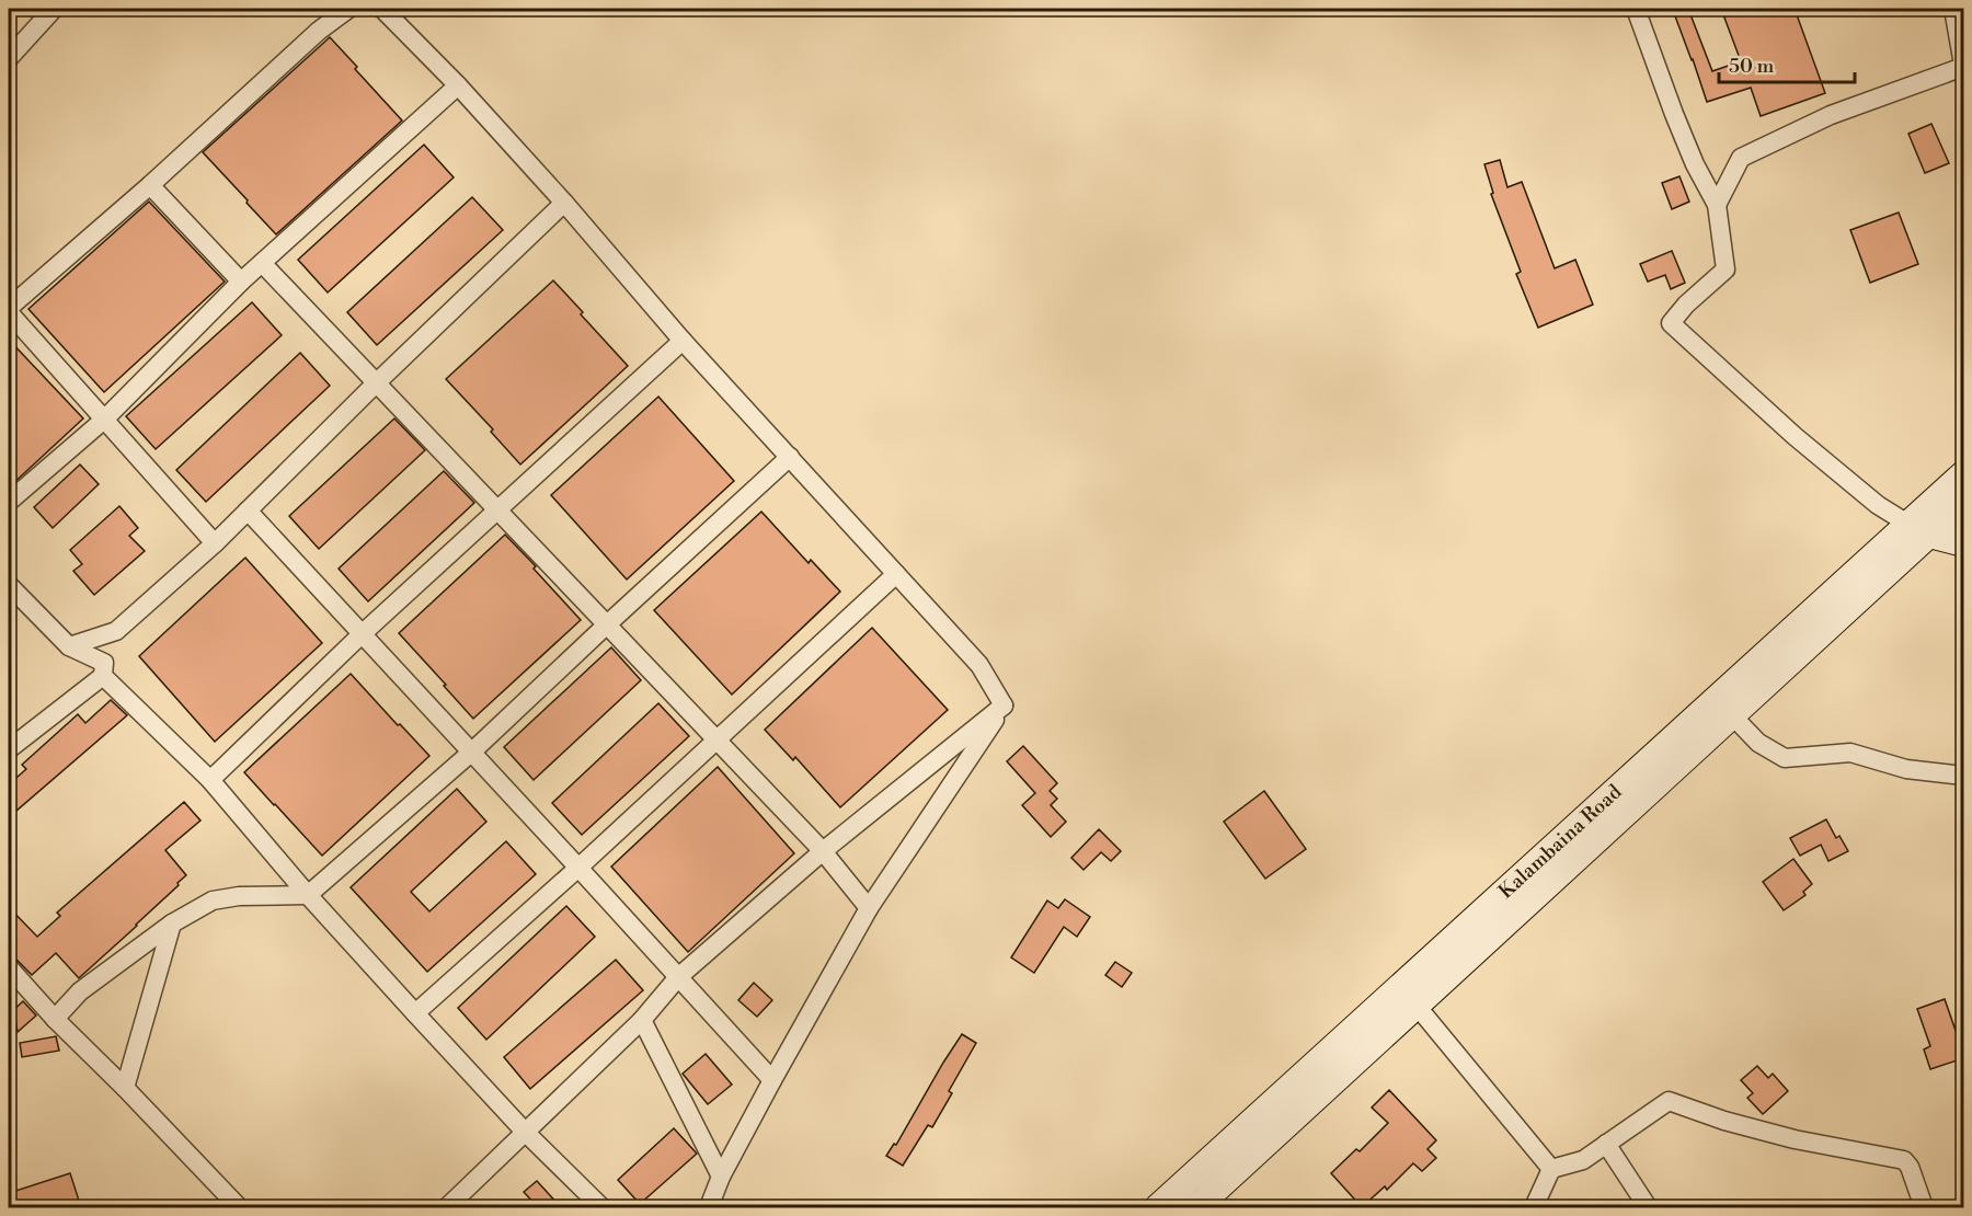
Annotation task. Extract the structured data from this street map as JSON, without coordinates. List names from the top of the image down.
{
  "streets": {
    "main road": ["Kalambaina Road"]
  },
  "scale_bar": "50 m"
}
